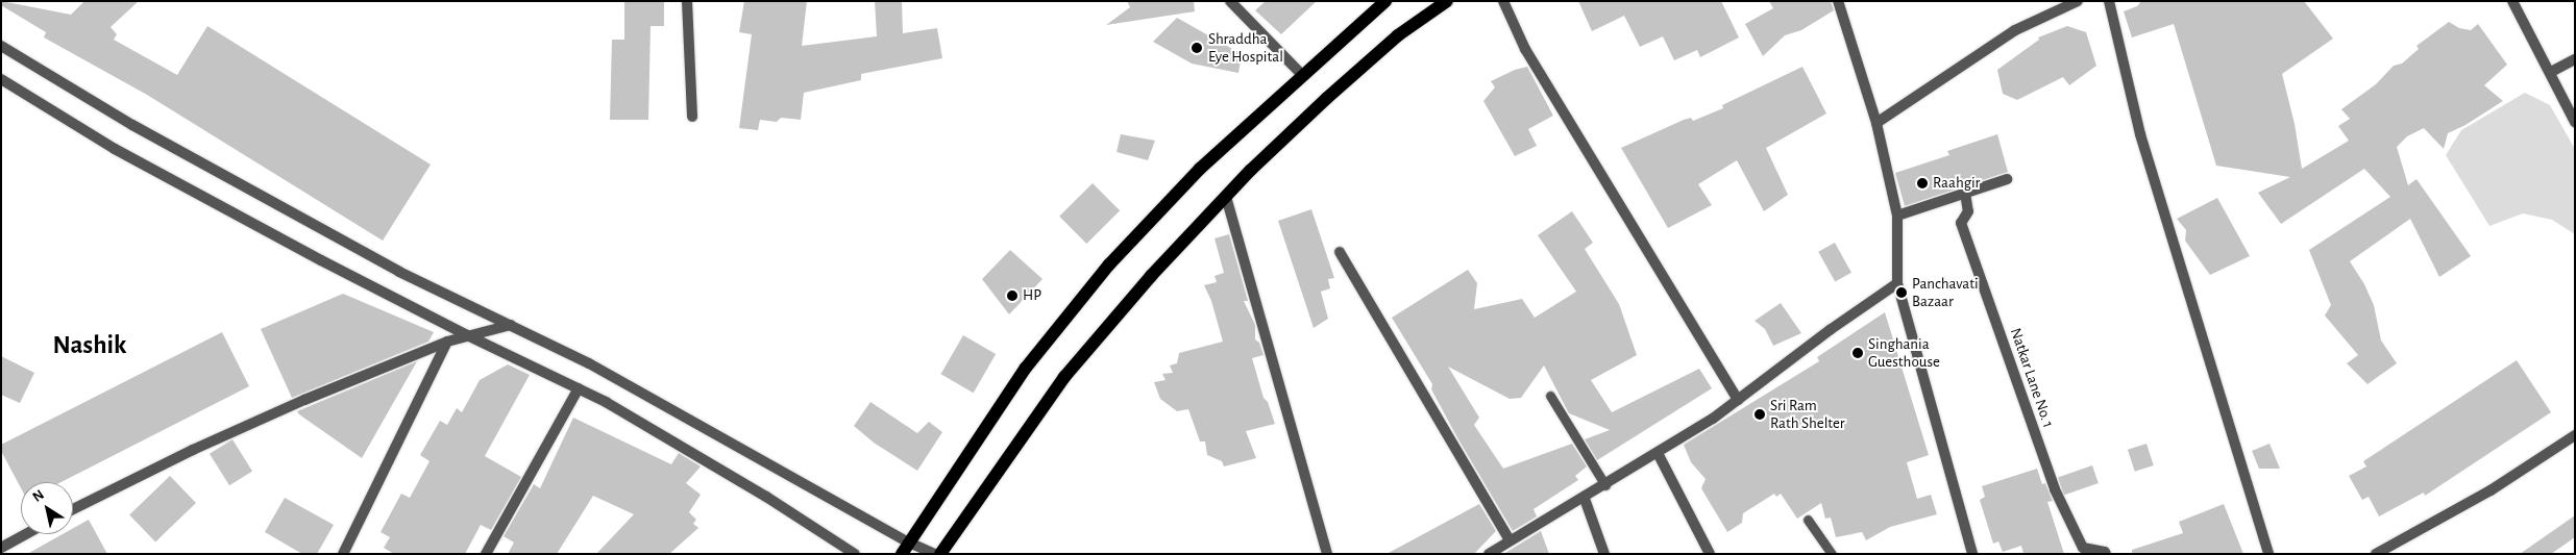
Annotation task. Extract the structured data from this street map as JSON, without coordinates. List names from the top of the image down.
{
  "streets": {
    "street": ["Natkar Lane No. 1"]
  },
  "districts": ["Nashik"],
  "places": [
    "Shraddha Eye Hospital",
    "Raahgir",
    "Panchavati Bazaar",
    "HP",
    "Singhania Guesthouse",
    "Sri Ram Rath Shelter"
  ],
  "north": "top left"
}
